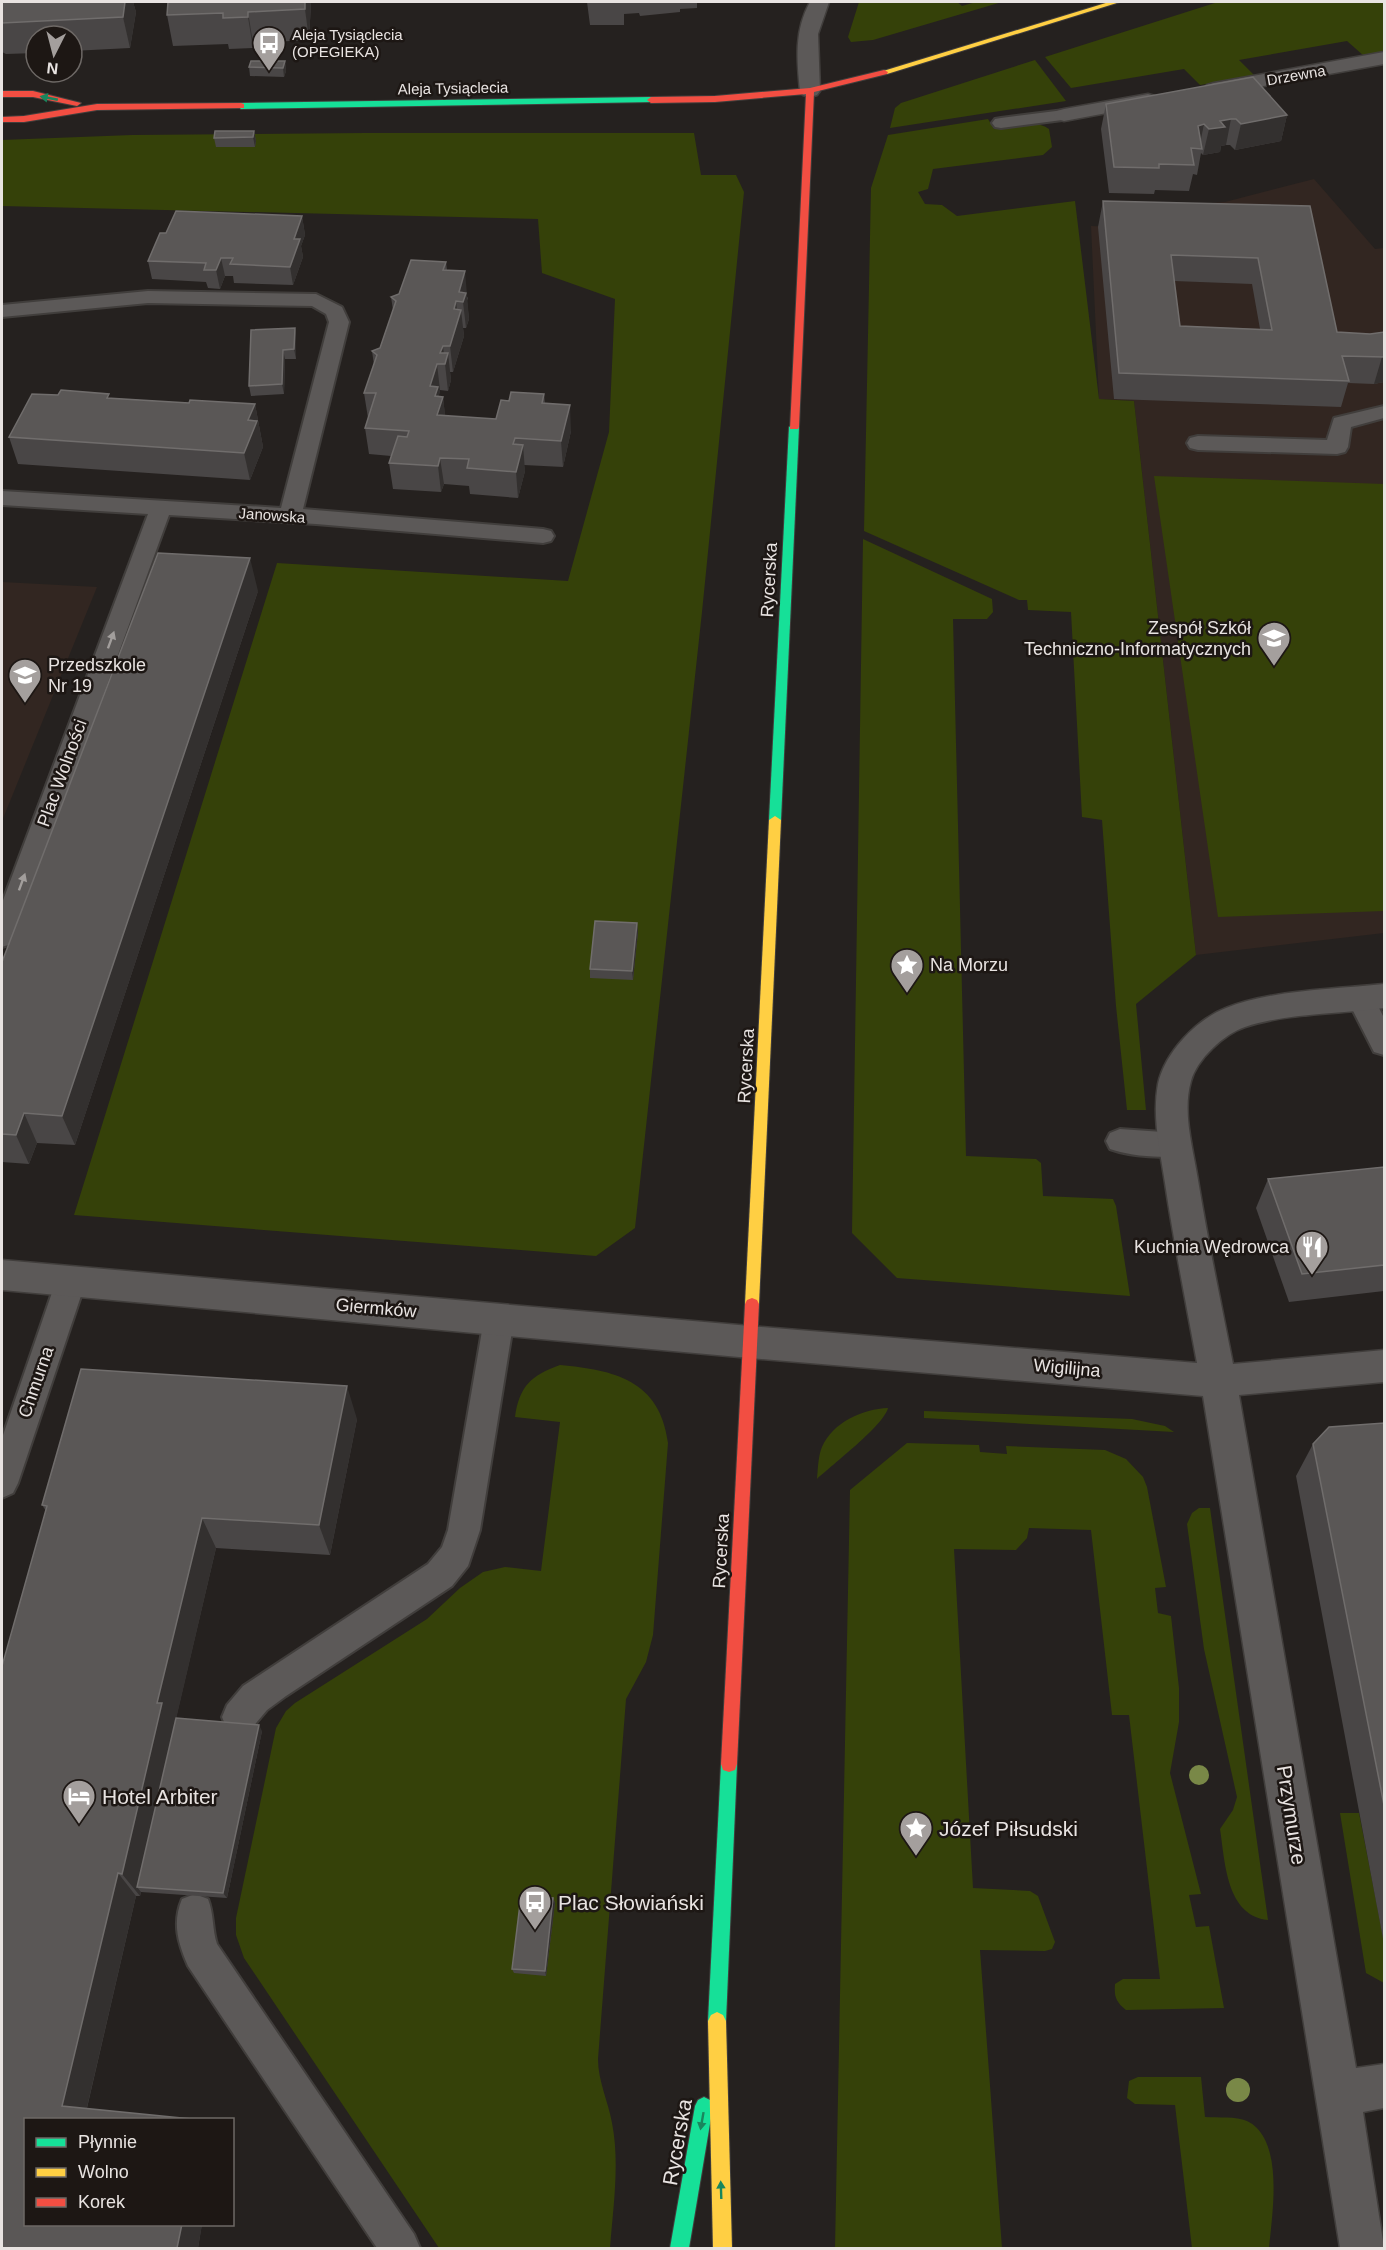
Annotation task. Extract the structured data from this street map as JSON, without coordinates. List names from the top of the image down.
{
  "streets": {
    "main road": ["Aleja Tysiąclecia", "Rycerska"],
    "street": [
      "Drzewna",
      "Giermków",
      "Wigilijna",
      "Przymurze"
    ],
    "lane": ["Janowska", "Plac Wolności", "Chmurna"]
  },
  "crossings": [
    ["Aleja Tysiąclecia", "Rycerska"],
    ["Janowska", "Plac Wolności"],
    ["Rycerska", "Giermków"],
    ["Rycerska", "Wigilijna"],
    ["Giermków", "Wigilijna"],
    ["Giermków", "Chmurna"],
    ["Wigilijna", "Przymurze"]
  ],
  "one_way": ["Plac Wolności"],
  "places": {
    "bus stop": ["Aleja Tysiąclecia (OPEGIEKA)", "Plac Słowiański"],
    "school or university": ["Zespół Szkół Techniczno-Informatycznych", "Przedszkole Nr 19"],
    "place": ["Na Morzu", "Józef Piłsudski"],
    "restaurant": ["Kuchnia Wędrowca"],
    "hotel": ["Hotel Arbiter"]
  },
  "legend": ["Płynnie", "Wolno", "Korek"],
  "north": "bottom"
}
